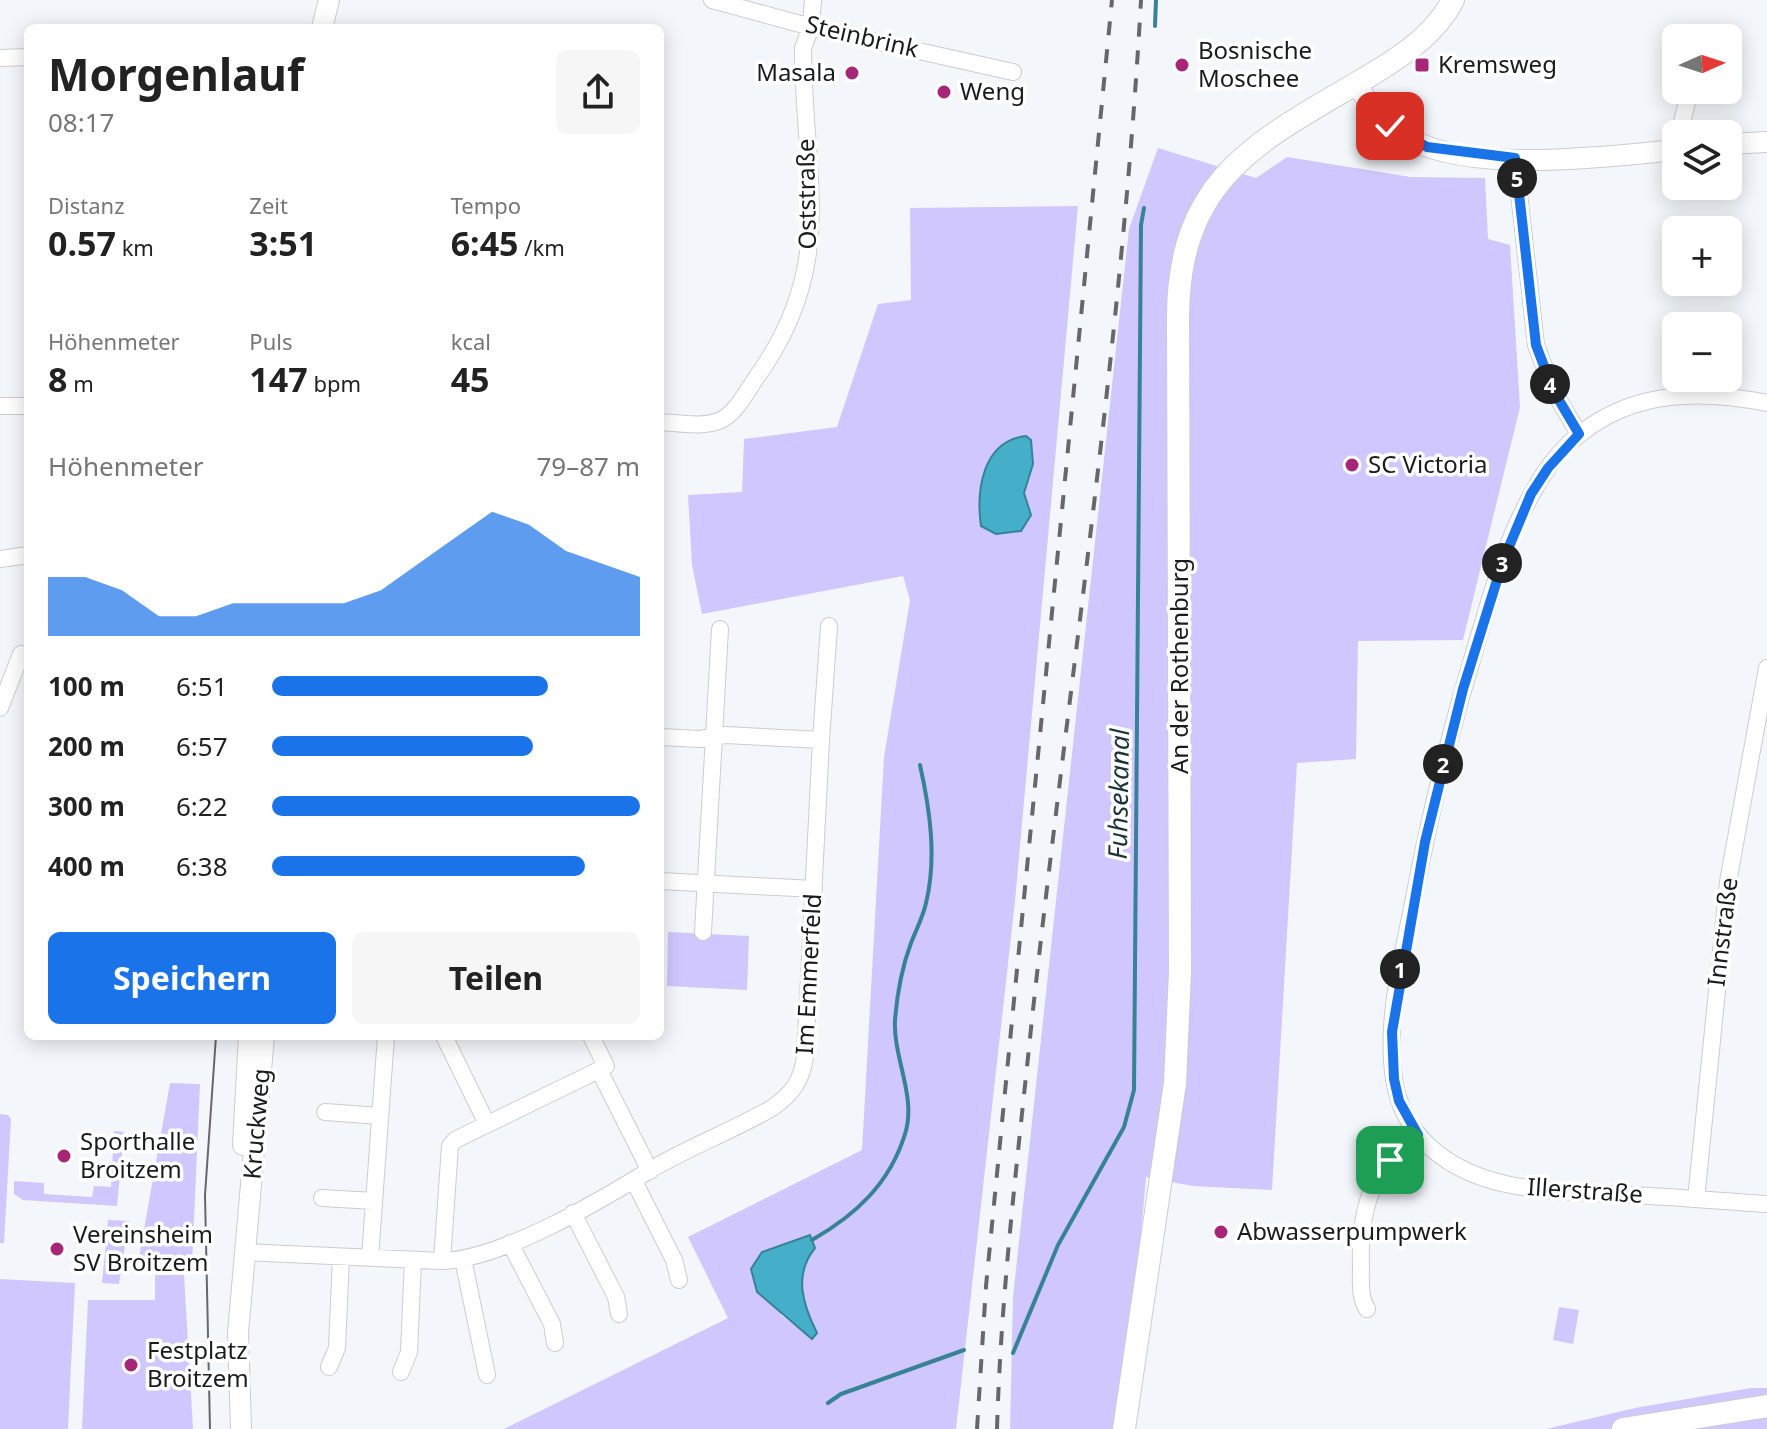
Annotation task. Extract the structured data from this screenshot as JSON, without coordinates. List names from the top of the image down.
{
  "streets": {
    "main road": ["An der Rothenburg"],
    "street": [
      "Steinbrink",
      "Oststraße",
      "Innstraße",
      "Im Emmerfeld",
      "Kruckweg",
      "Illerstraße"
    ]
  },
  "crossings": [
    ["Steinbrink", "Oststraße"],
    ["Innstraße", "Illerstraße"],
    ["Im Emmerfeld", "Kruckweg"]
  ],
  "water": ["Fuhsekanal"],
  "places": {
    "other": [
      "Bosnische Moschee",
      "Masala",
      "Weng",
      "SC Victoria",
      "Sporthalle Broitzem",
      "Abwasserpumpwerk",
      "Vereinsheim SV Broitzem",
      "Festplatz Broitzem"
    ],
    "transit": ["Kremsweg"]
  },
  "north": "right",
  "page": {
    "map_buttons": ["+", "−"],
    "heading": ["Morgenlauf", "08:17"],
    "pins": [
      "5",
      "4",
      "3",
      "2",
      "1"
    ],
    "stats": [
      ["Distanz", "0.57 km"],
      ["Zeit", "3:51"],
      ["Tempo", "6:45 /km"],
      ["Höhenmeter", "8 m"],
      ["Puls", "147 bpm"],
      ["kcal", "45"]
    ],
    "chart": ["Höhenmeter", "79–87 m"],
    "list": [
      {
        "name": "100 m",
        "note": "6:51"
      },
      {
        "name": "200 m",
        "note": "6:57"
      },
      {
        "name": "300 m",
        "note": "6:22"
      },
      {
        "name": "400 m",
        "note": "6:38"
      }
    ],
    "buttons": ["Speichern", "Teilen"]
  }
}
